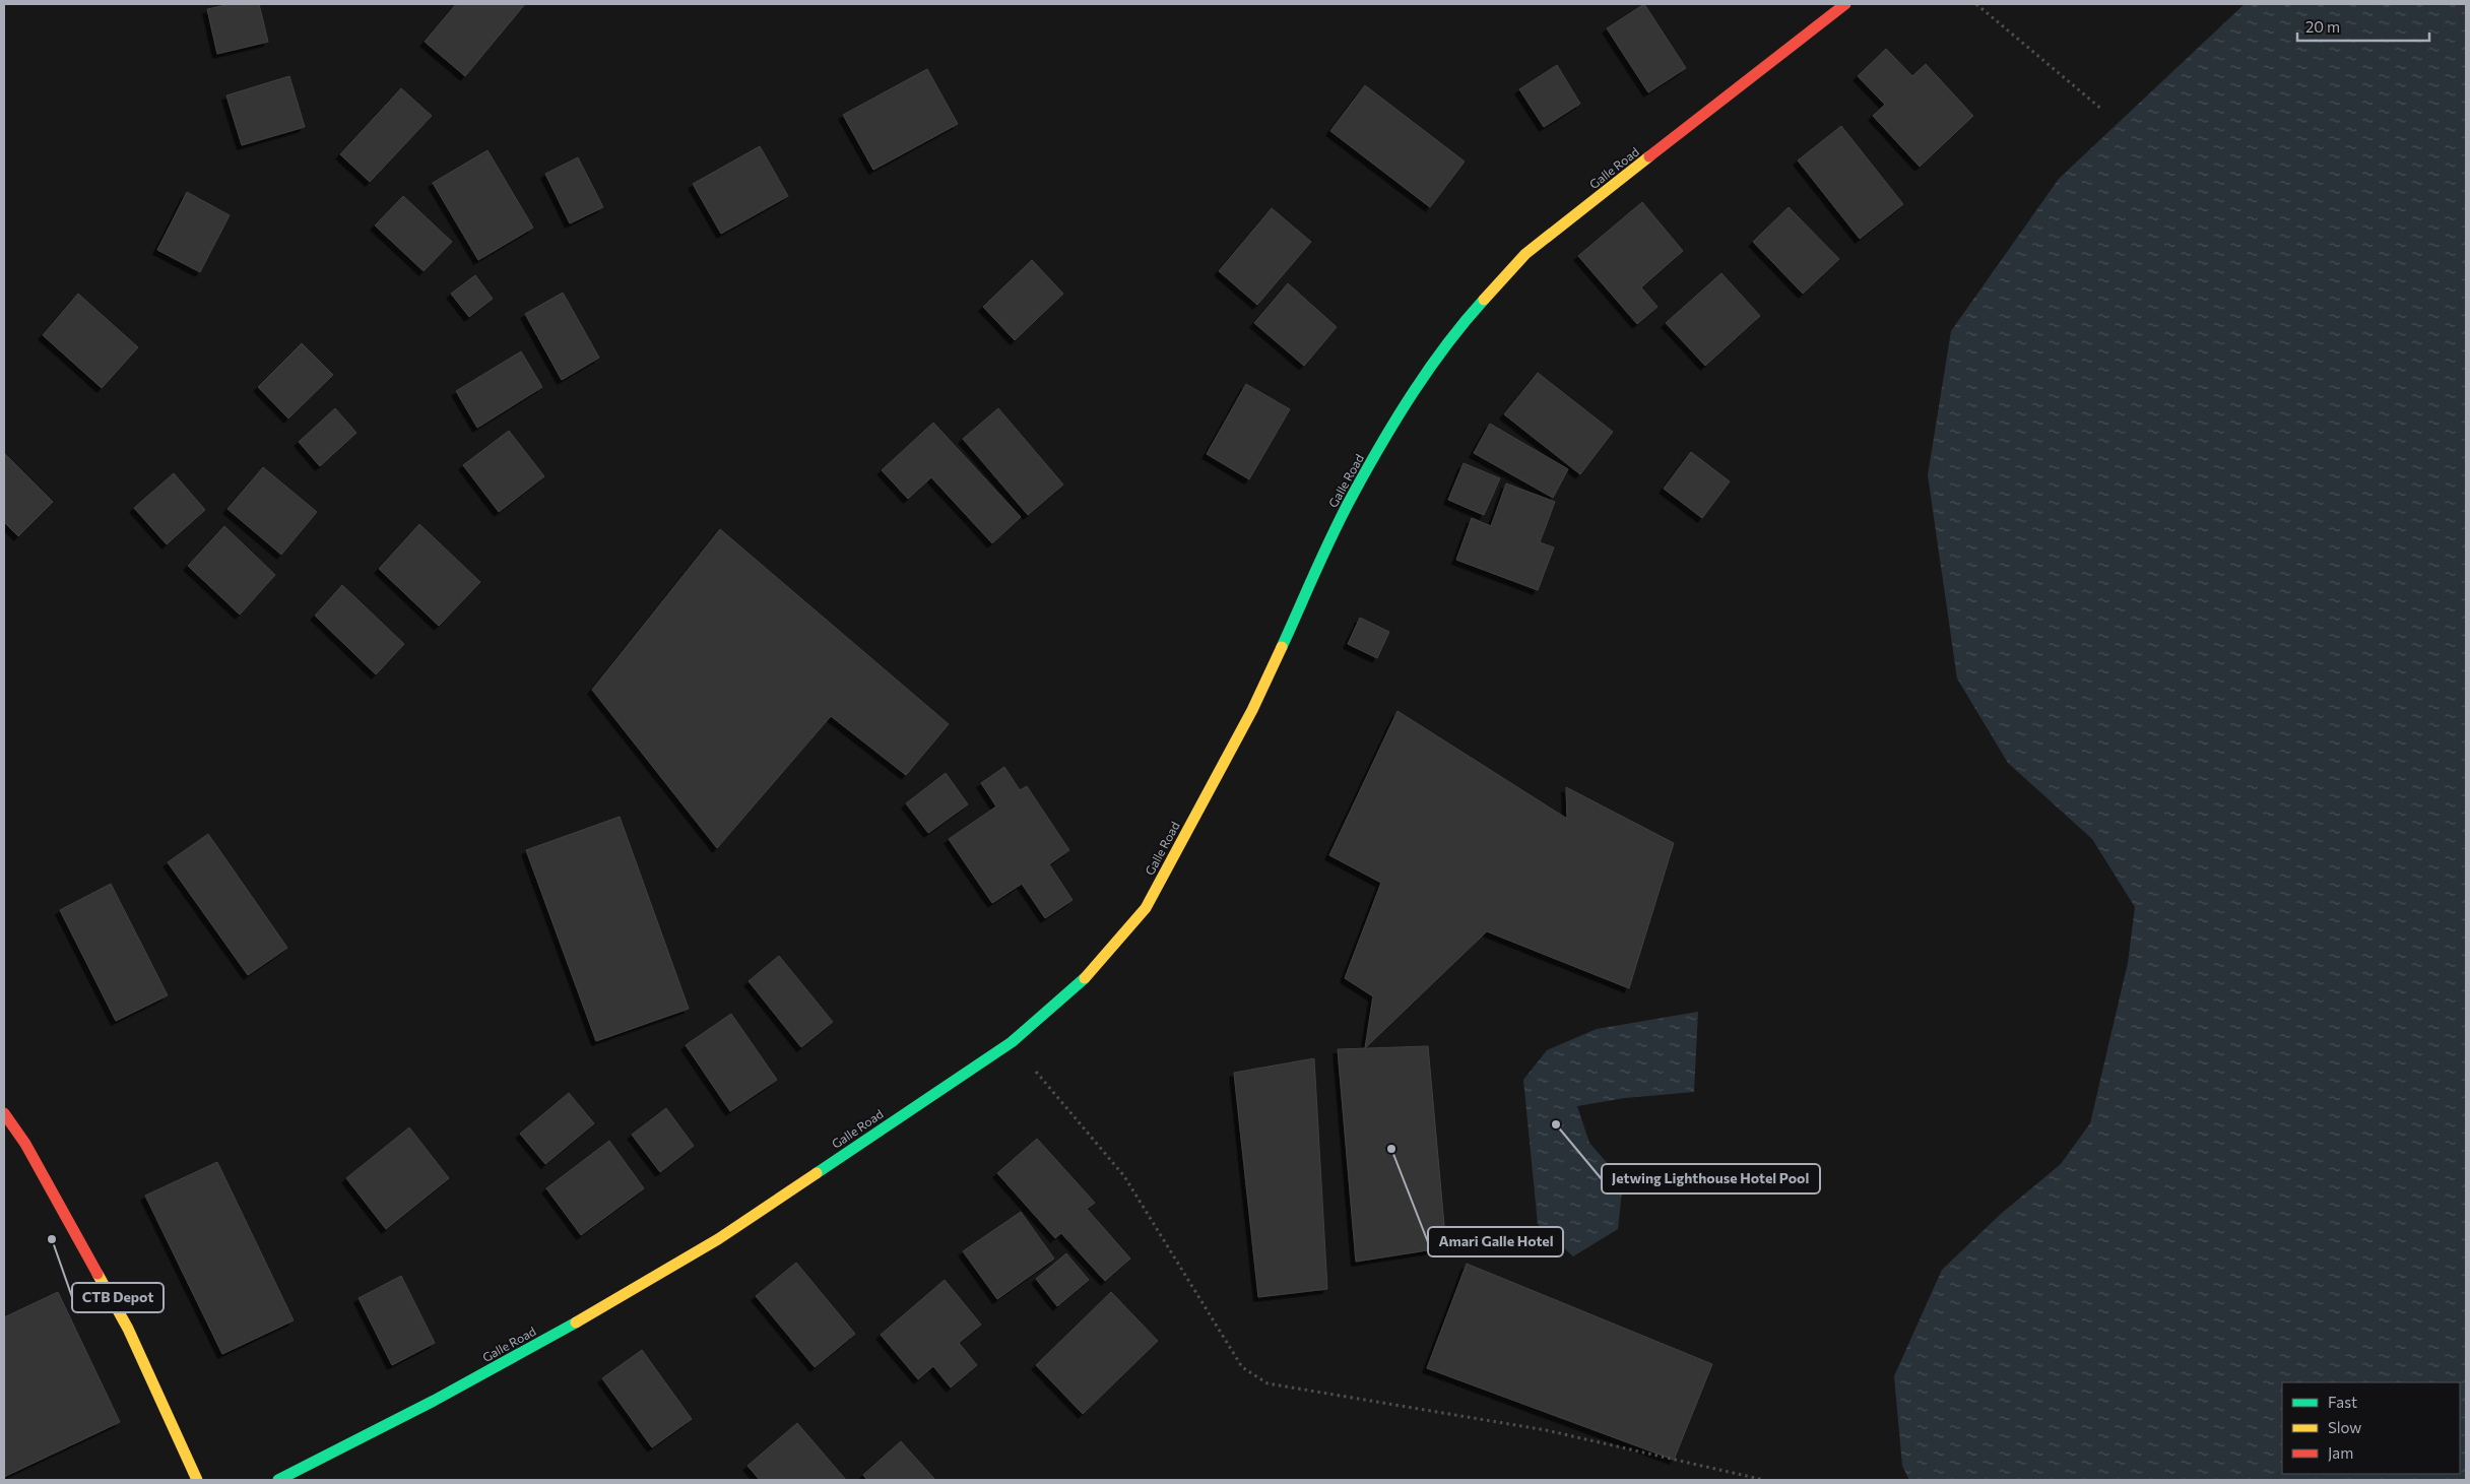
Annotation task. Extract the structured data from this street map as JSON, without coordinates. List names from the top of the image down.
{
  "streets": {
    "main road": ["Galle Road"]
  },
  "places": ["Jetwing Lighthouse Hotel Pool", "Amari Galle Hotel", "CTB Depot"],
  "legend": ["Fast", "Slow", "Jam"],
  "scale_bar": "20 m"
}
